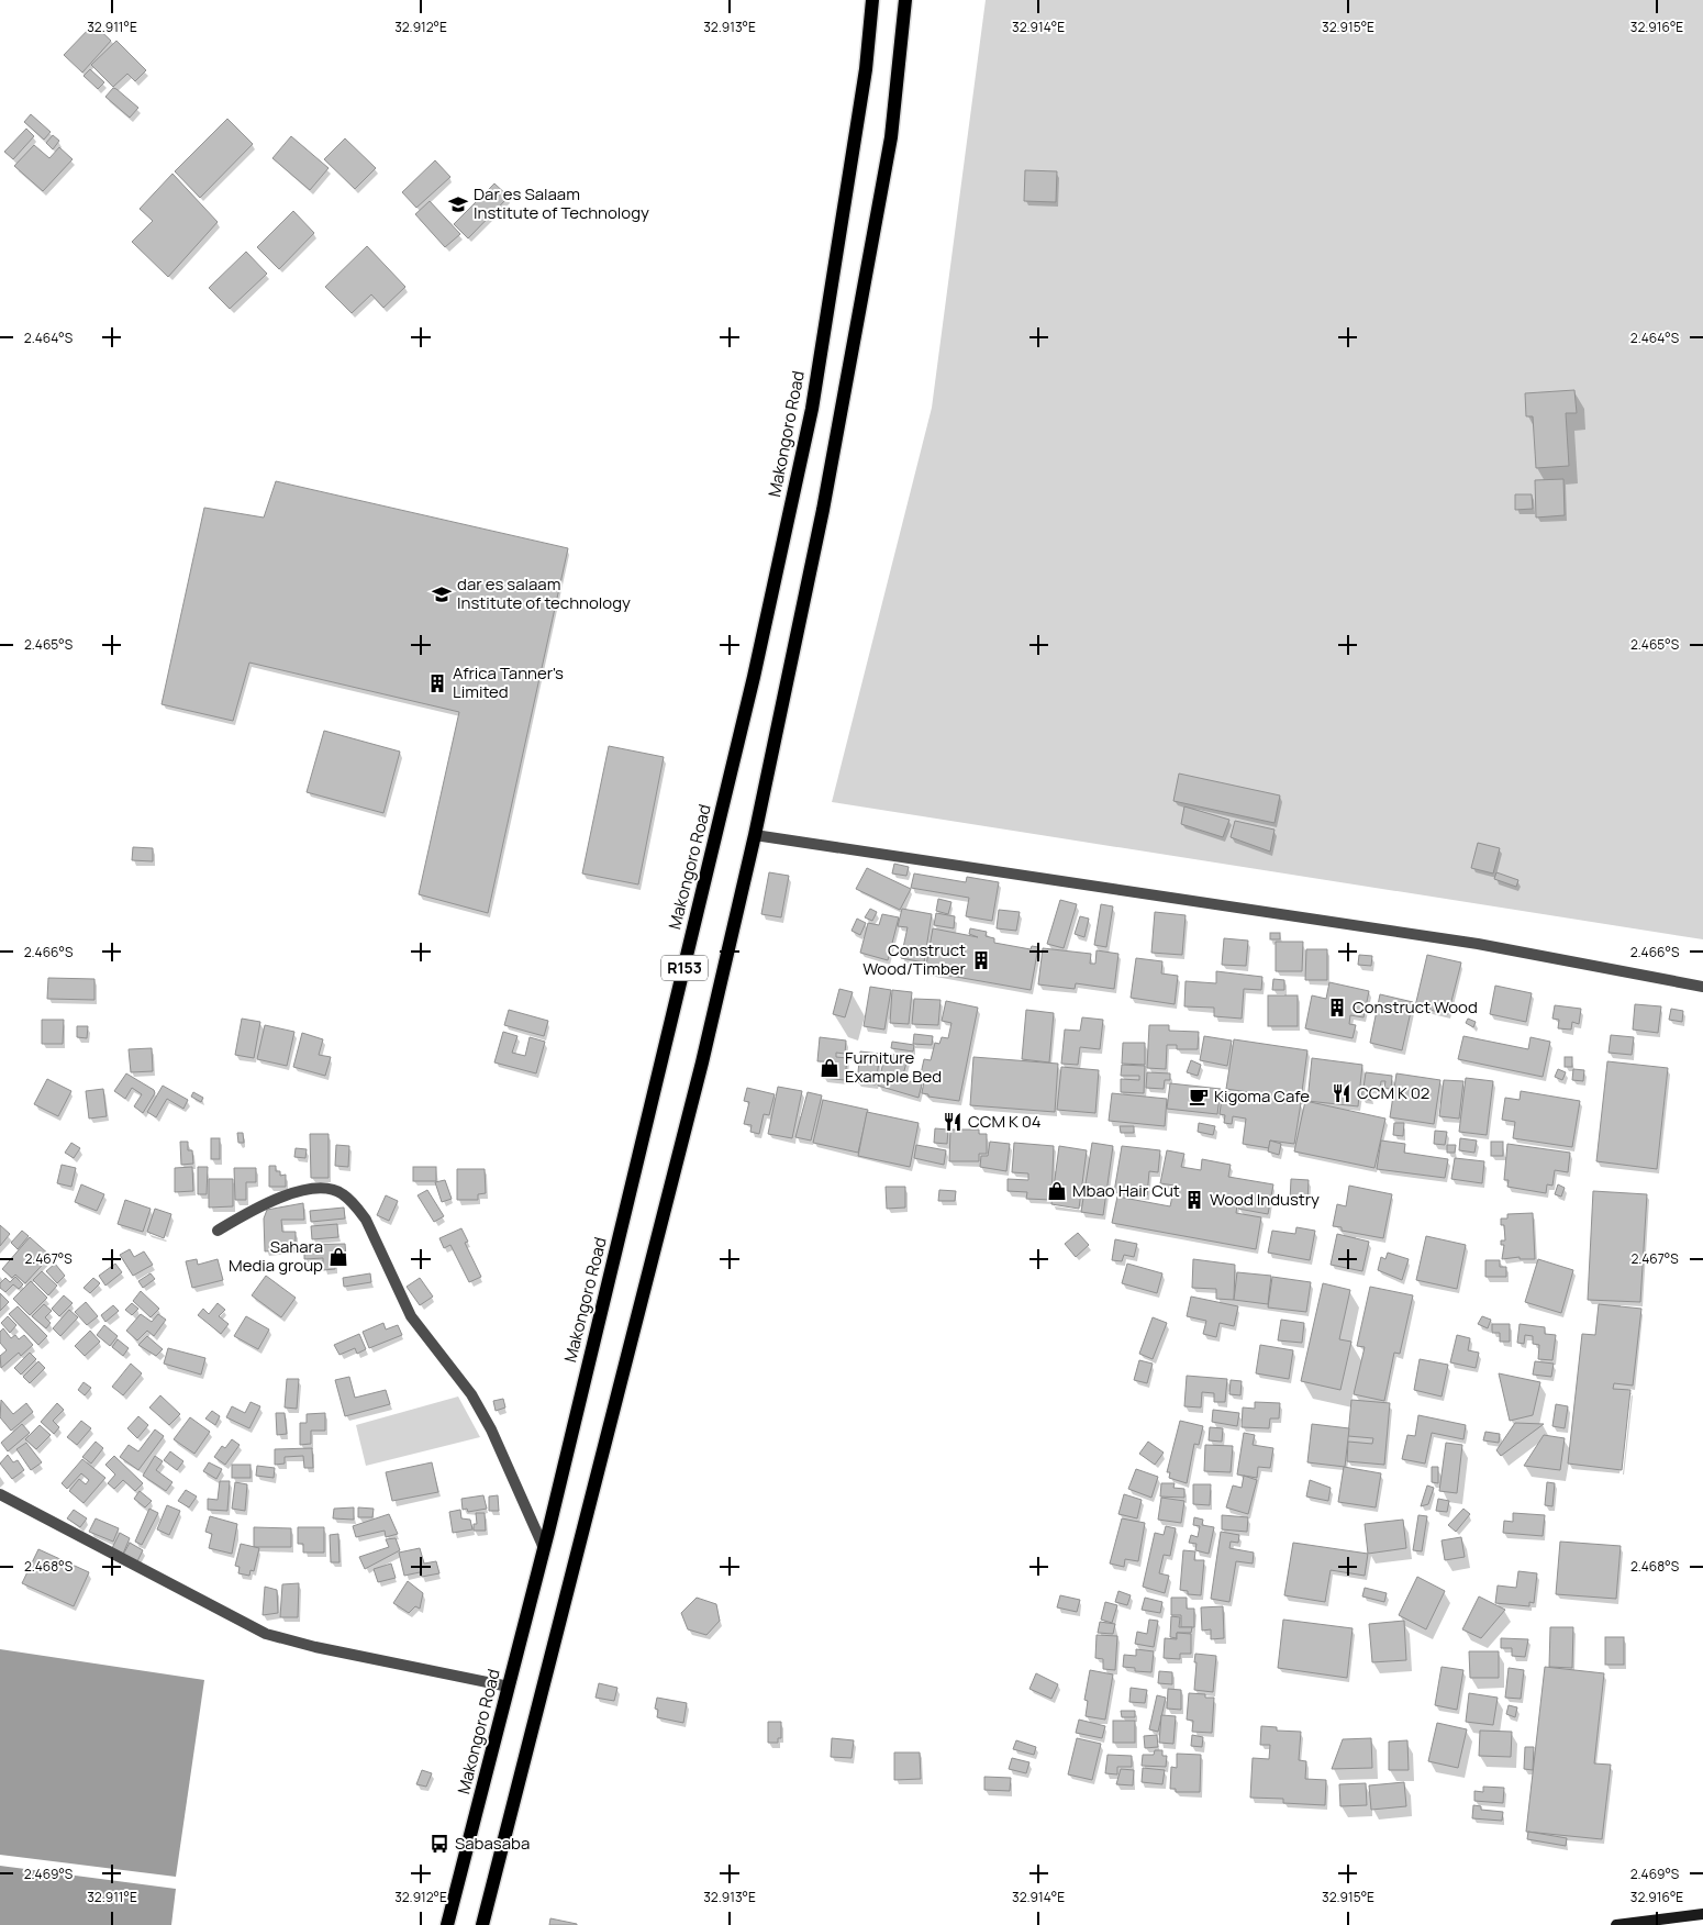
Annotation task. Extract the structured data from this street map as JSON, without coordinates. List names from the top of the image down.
{
  "streets": {
    "main road": ["Makongoro Road", "R153"]
  },
  "places": {
    "school or university": ["Dar es Salaam Institute of Technology", "dar es salaam Institute of technology"],
    "building": [
      "Africa Tanner's Limited",
      "Construct Wood/Timber",
      "Construct Wood",
      "Wood Industry"
    ],
    "shop": ["Furniture Example Bed", "Mbao Hair Cut", "Sahara Media group"],
    "restaurant": ["CCM K 02", "CCM K 04"],
    "cafe": ["Kigoma Cafe"],
    "bus stop": ["Sabasaba"]
  },
  "coordinates": [
    "32.911°E",
    "32.912°E",
    "32.913°E",
    "32.914°E",
    "32.915°E",
    "32.916°E",
    "2.464°S",
    "2.465°S",
    "2.466°S",
    "2.467°S",
    "2.468°S",
    "2.469°S"
  ]
}
